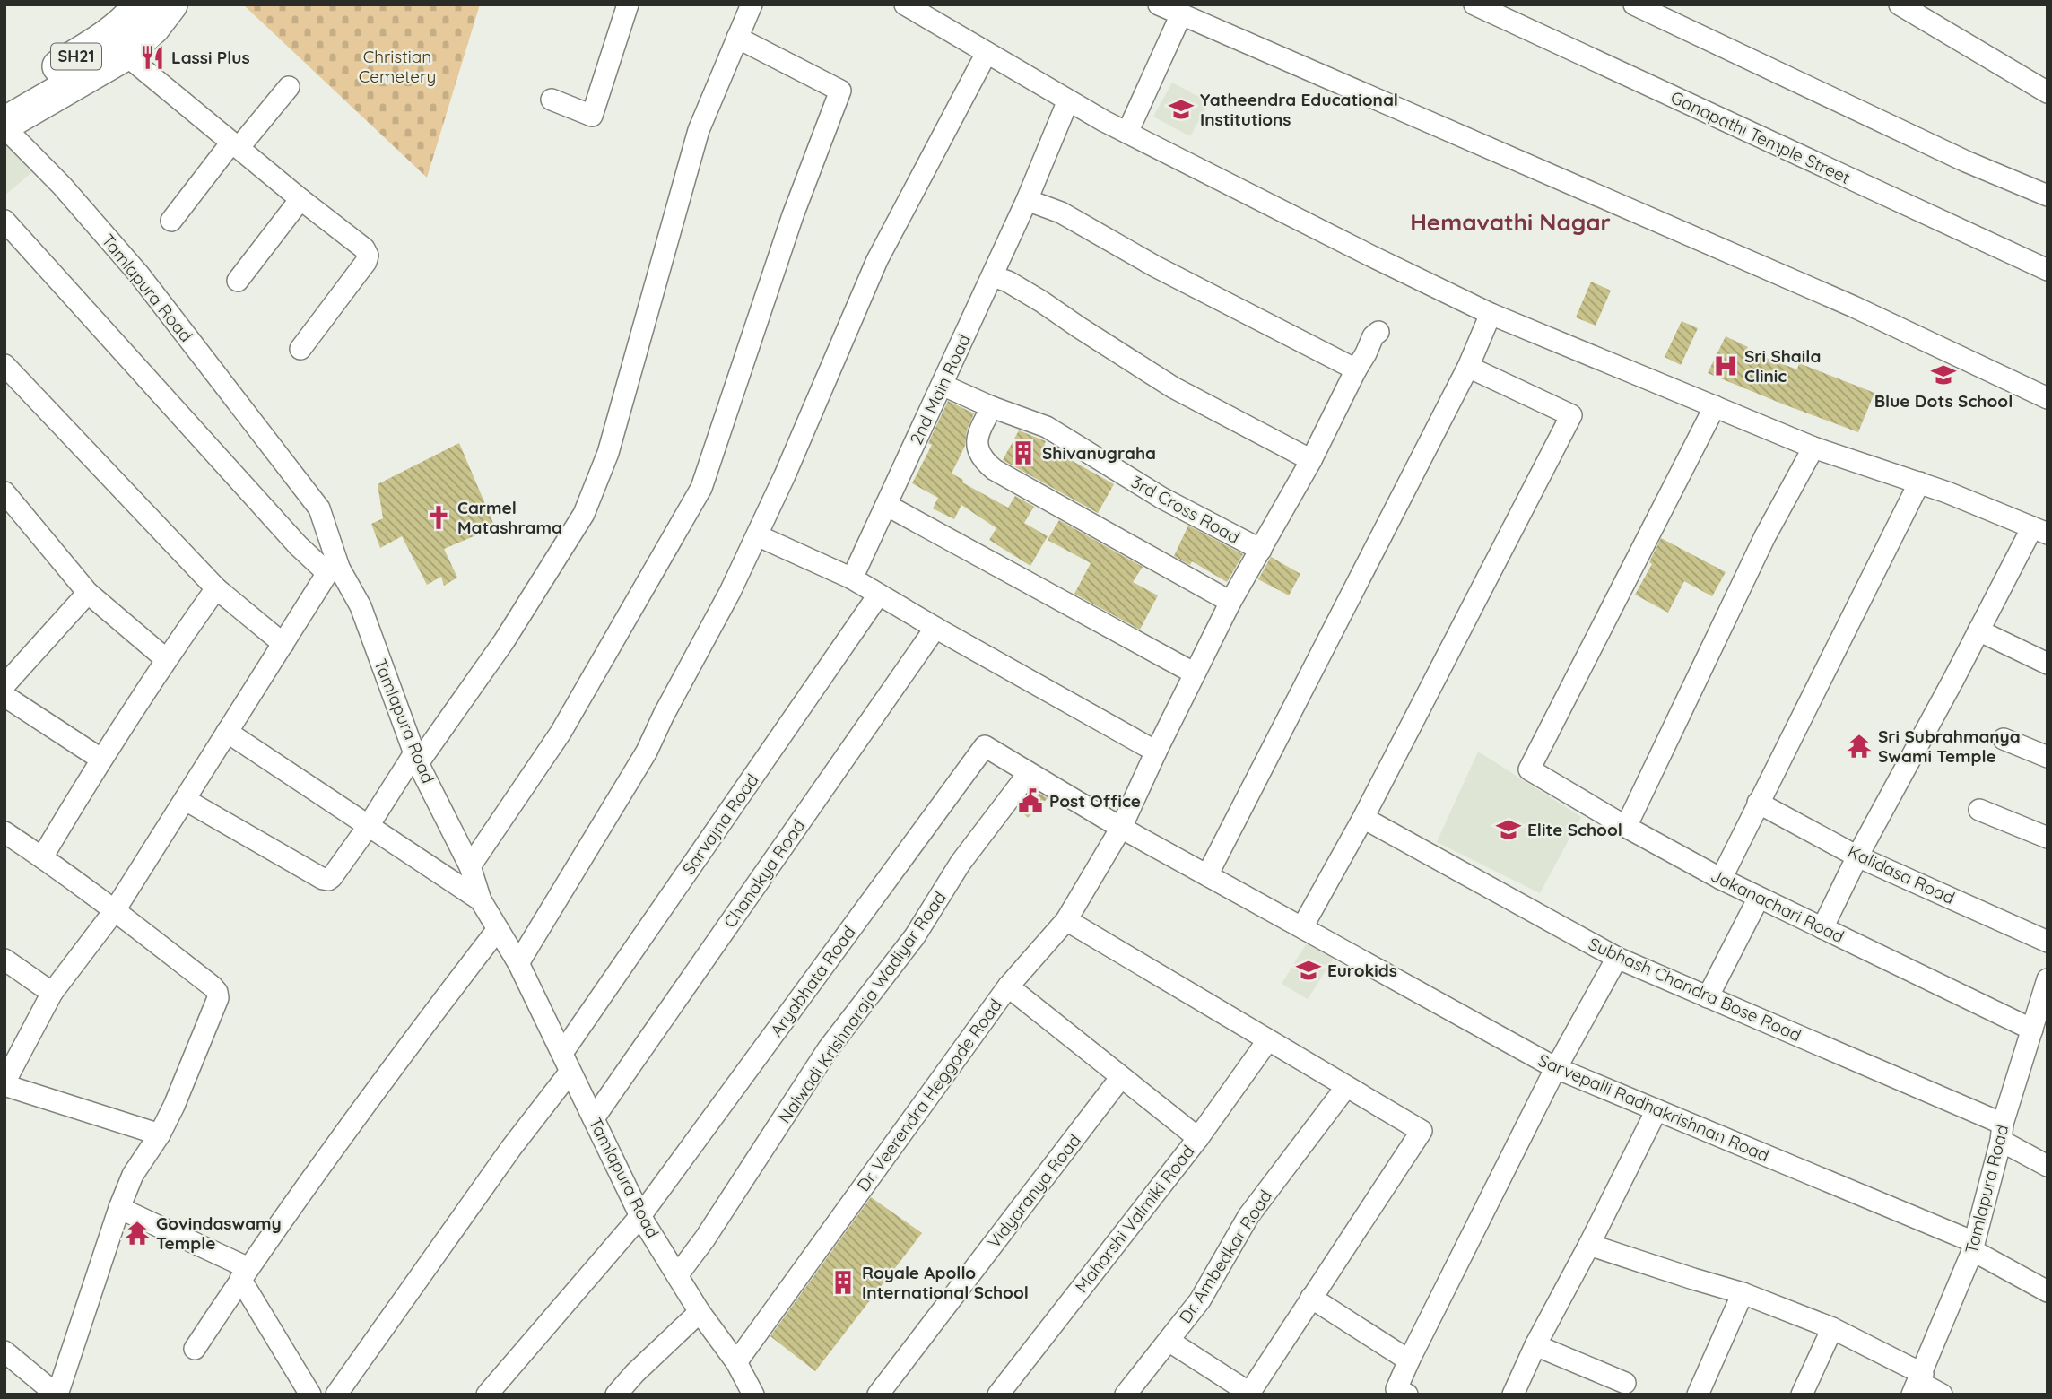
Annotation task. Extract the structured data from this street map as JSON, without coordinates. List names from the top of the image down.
{
  "streets": {
    "main road": ["SH21"],
    "street": [
      "Ganapathi Temple Street",
      "Tamlapura Road",
      "2nd Main Road",
      "3rd Cross Road",
      "Sarvajna Road",
      "Chanakya Road",
      "Kalidasa Road",
      "Jakanachari Road",
      "Aryabhata Road",
      "Subhash Chandra Bose Road",
      "Nalwadi Krishnaraja Wadiyar Road",
      "Dr. Veerendra Heggade Road",
      "Sarvepalli Radhakrishnan Road",
      "Vidyaranya Road",
      "Maharshi Valmiki Road",
      "Dr. Ambedkar Road"
    ]
  },
  "crossings": [
    ["Tamlapura Road", "Sarvajna Road"],
    ["Tamlapura Road", "Chanakya Road"],
    ["Tamlapura Road", "Jakanachari Road"],
    ["Tamlapura Road", "Aryabhata Road"],
    ["Tamlapura Road", "Subhash Chandra Bose Road"],
    ["Tamlapura Road", "Nalwadi Krishnaraja Wadiyar Road"],
    ["Tamlapura Road", "Dr. Veerendra Heggade Road"],
    ["Tamlapura Road", "Sarvepalli Radhakrishnan Road"],
    ["2nd Main Road", "3rd Cross Road"],
    ["3rd Cross Road", "Dr. Veerendra Heggade Road"],
    ["Aryabhata Road", "Sarvepalli Radhakrishnan Road"],
    ["Nalwadi Krishnaraja Wadiyar Road", "Sarvepalli Radhakrishnan Road"],
    ["Dr. Veerendra Heggade Road", "Sarvepalli Radhakrishnan Road"]
  ],
  "districts": ["Hemavathi Nagar"],
  "parks": ["Christian Cemetery"],
  "places": {
    "restaurant": ["Lassi Plus"],
    "school or university": [
      "Yatheendra Educational Institutions",
      "Blue Dots School",
      "Elite School",
      "Eurokids"
    ],
    "hospital": ["Sri Shaila Clinic"],
    "building": ["Shivanugraha", "Royale Apollo International School"],
    "church": ["Carmel Matashrama"],
    "temple": ["Sri Subrahmanya Swami Temple", "Govindaswamy Temple"],
    "public building": ["Post Office"]
  }
}
